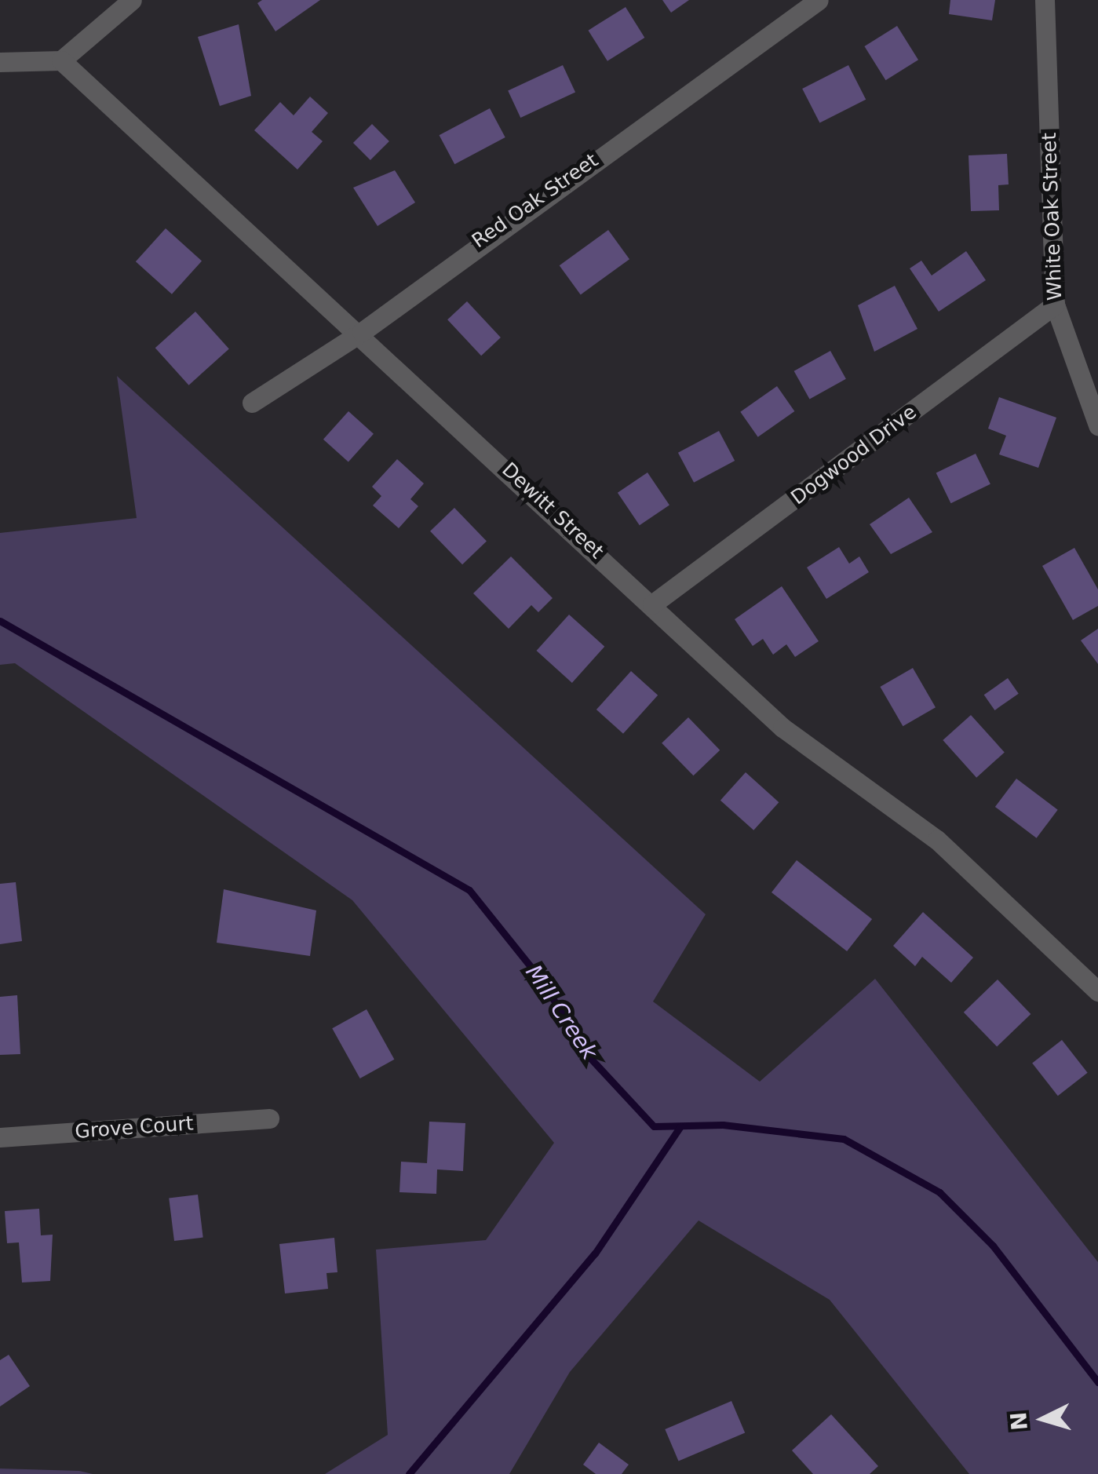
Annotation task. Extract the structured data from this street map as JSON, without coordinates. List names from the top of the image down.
{
  "streets": {
    "street": [
      "Red Oak Street",
      "White Oak Street",
      "Dogwood Drive",
      "Dewitt Street",
      "Grove Court"
    ]
  },
  "crossings": [
    ["Red Oak Street", "Dewitt Street"],
    ["White Oak Street", "Dogwood Drive"],
    ["Dogwood Drive", "Dewitt Street"]
  ],
  "water": ["Mill Creek"],
  "north": "left"
}
